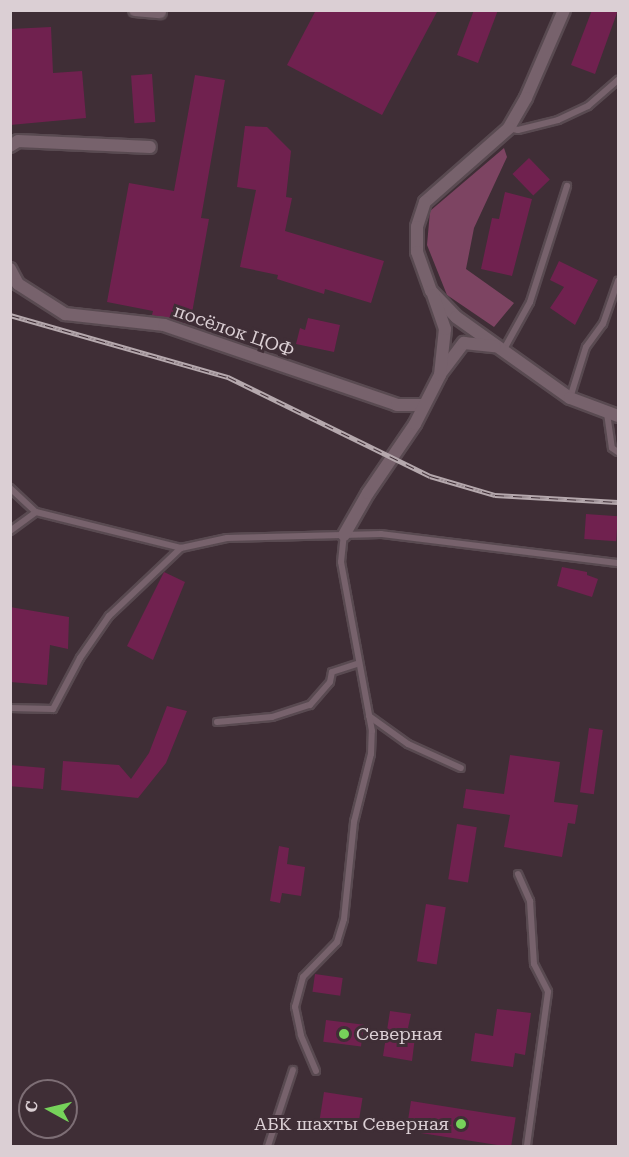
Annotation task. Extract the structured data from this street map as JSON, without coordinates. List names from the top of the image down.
{
  "streets": {
    "street": ["посёлок ЦОФ"]
  },
  "places": ["Северная", "АБК шахты Северная"],
  "north": "left"
}
